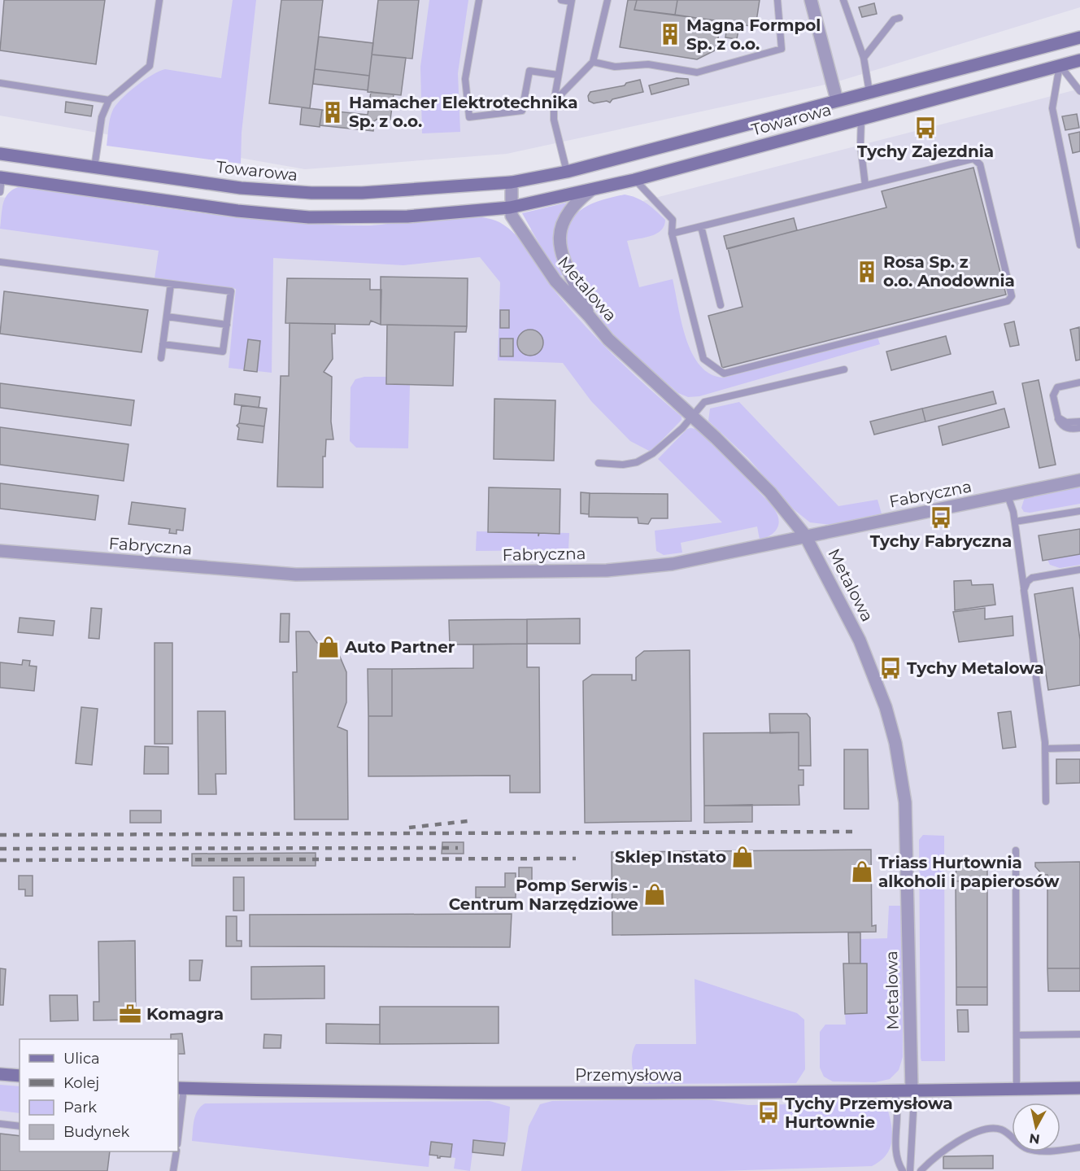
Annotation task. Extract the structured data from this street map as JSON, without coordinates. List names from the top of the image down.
{
  "streets": {
    "street": [
      "Towarowa",
      "Metalowa",
      "Fabryczna",
      "Przemysłowa"
    ]
  },
  "crossings": [
    ["Towarowa", "Metalowa"],
    ["Metalowa", "Fabryczna"],
    ["Metalowa", "Przemysłowa"]
  ],
  "places": {
    "building": ["Magna Formpol Sp. z o.o.", "Hamacher Elektrotechnika Sp. z o.o.", "Rosa Sp. z o.o. Anodownia"],
    "bus stop": [
      "Tychy Zajezdnia",
      "Tychy Fabryczna",
      "Tychy Metalowa",
      "Tychy Przemysłowa Hurtownie"
    ],
    "shop": [
      "Auto Partner",
      "Sklep Instato",
      "Triass Hurtownia alkoholi i papierosów",
      "Pomp Serwis - Centrum Narzędziowe"
    ],
    "office": ["Komagra"]
  },
  "legend": [
    "Ulica",
    "Kolej",
    "Park",
    "Budynek"
  ],
  "north": "bottom"
}
